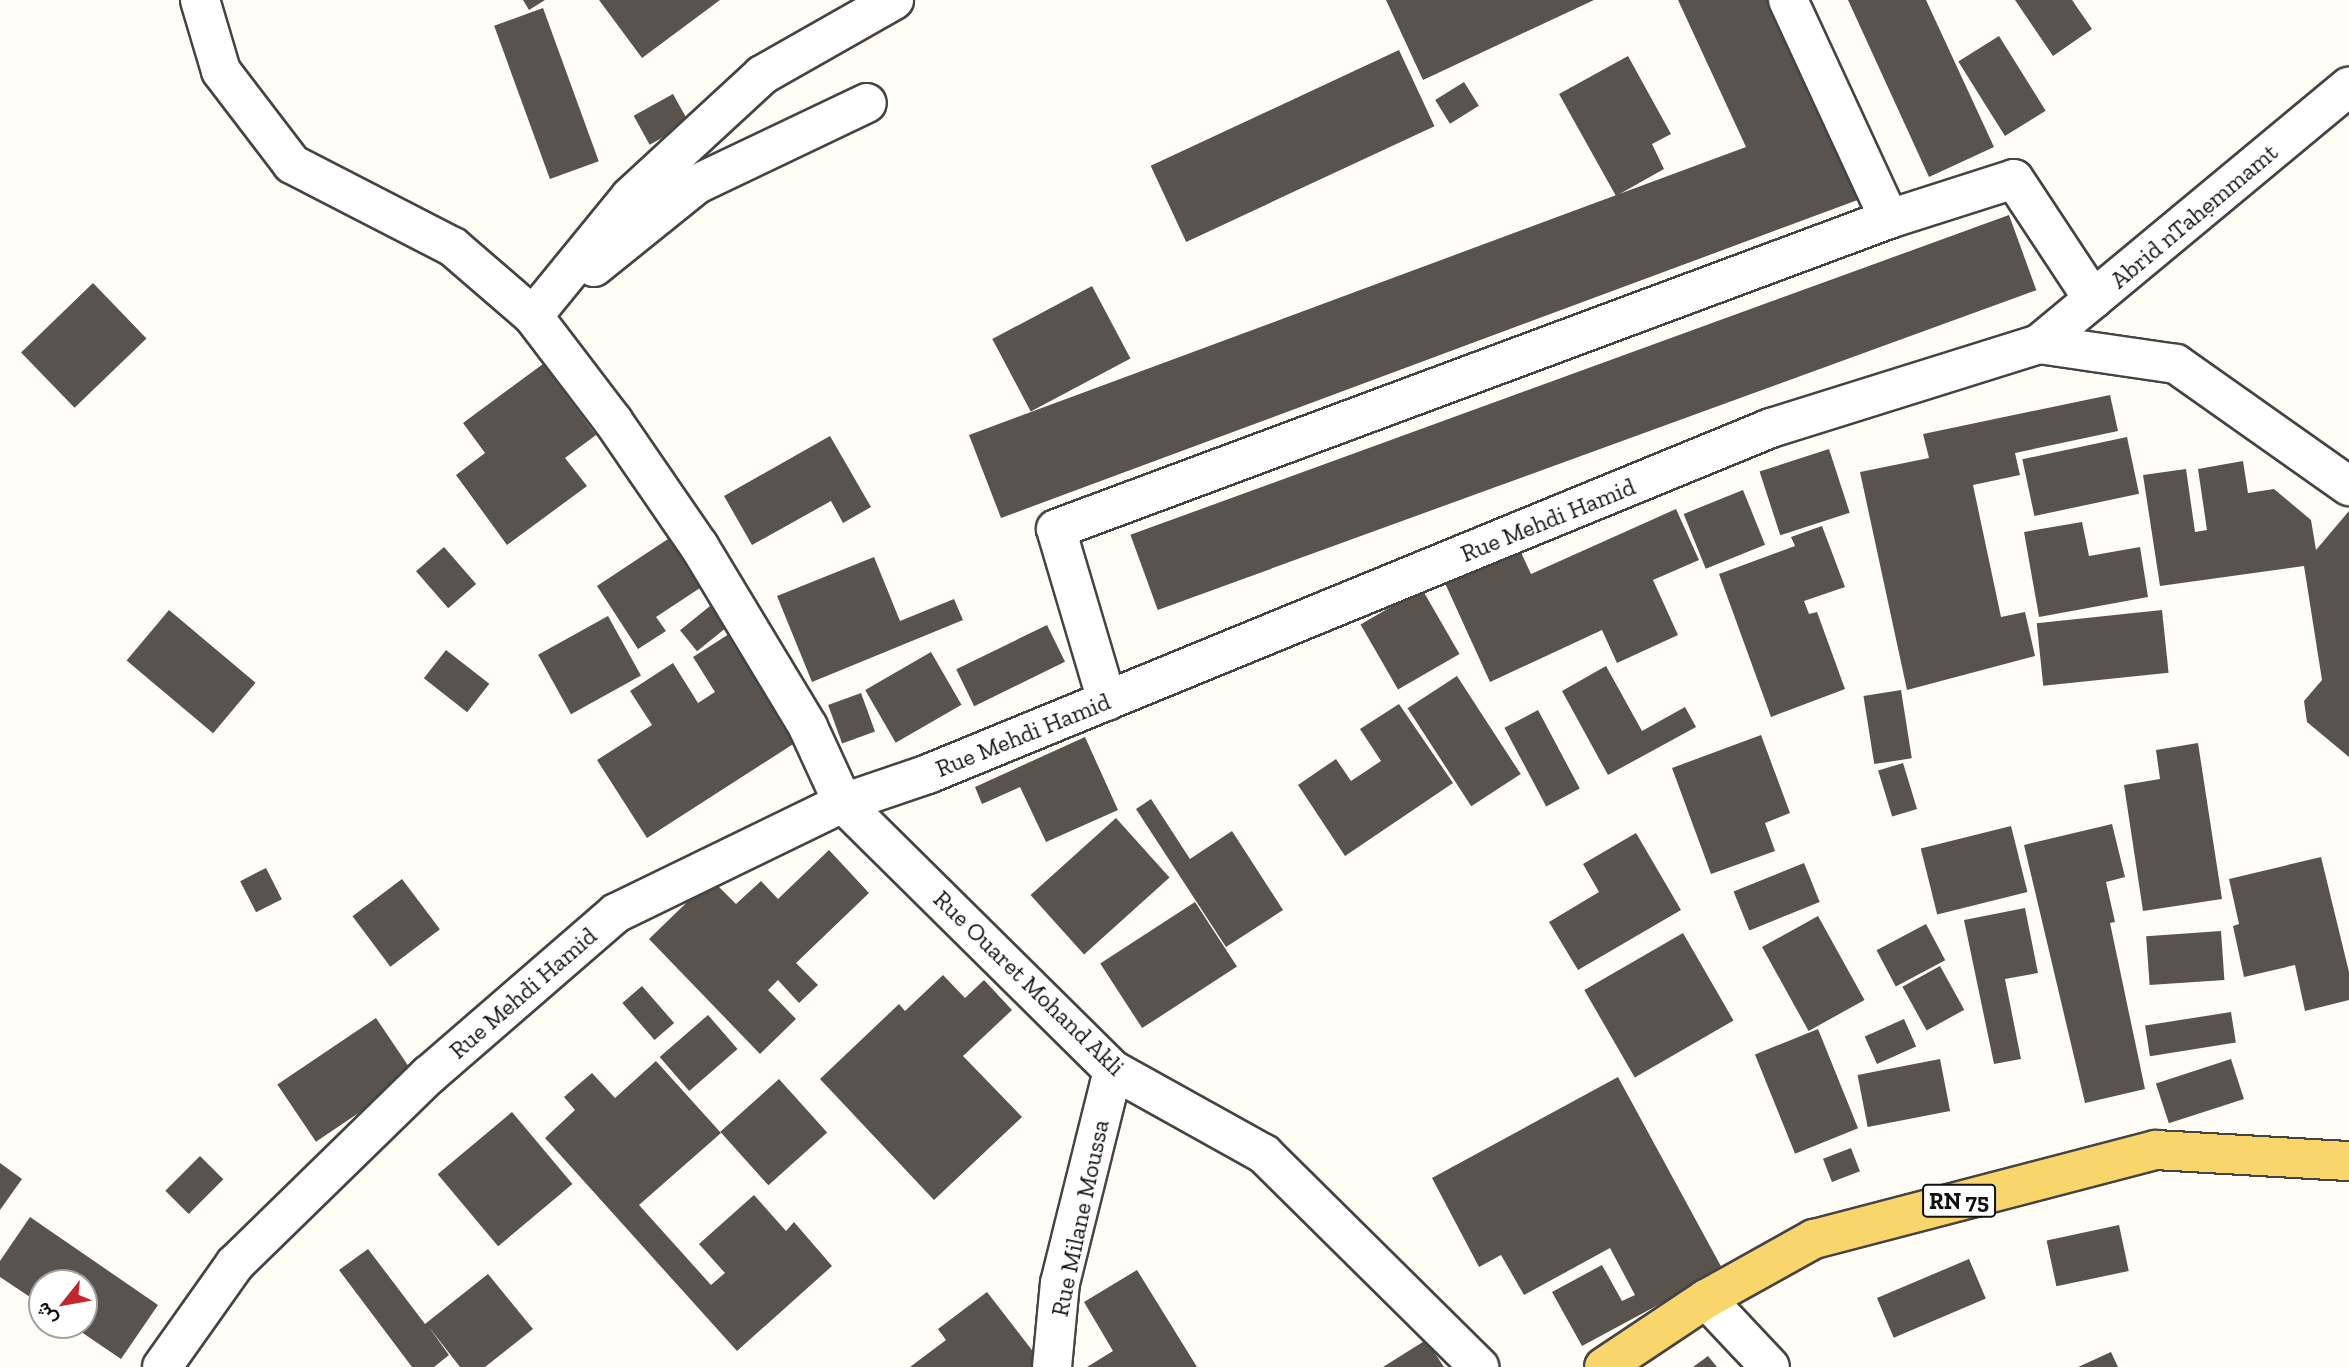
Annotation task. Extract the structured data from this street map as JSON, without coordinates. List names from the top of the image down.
{
  "streets": {
    "main road": ["RN 75"],
    "street": [
      "Abrid nTaḥemmamt",
      "Rue Mehdi Hamid",
      "Rue Ouaret Mohand Akli",
      "Rue Milane Moussa"
    ]
  },
  "crossings": [
    ["Abrid nTaḥemmamt", "Rue Mehdi Hamid"],
    ["Rue Mehdi Hamid", "Rue Ouaret Mohand Akli"],
    ["Rue Ouaret Mohand Akli", "Rue Milane Moussa"]
  ],
  "north": "bottom left"
}
